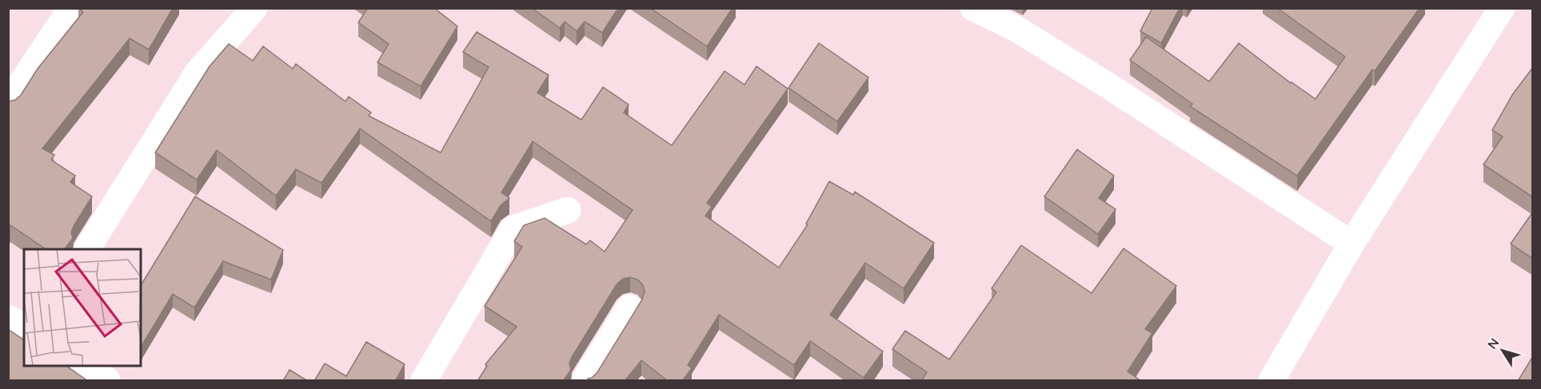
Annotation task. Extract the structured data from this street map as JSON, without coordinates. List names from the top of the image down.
{
  "north": "top left"
}
